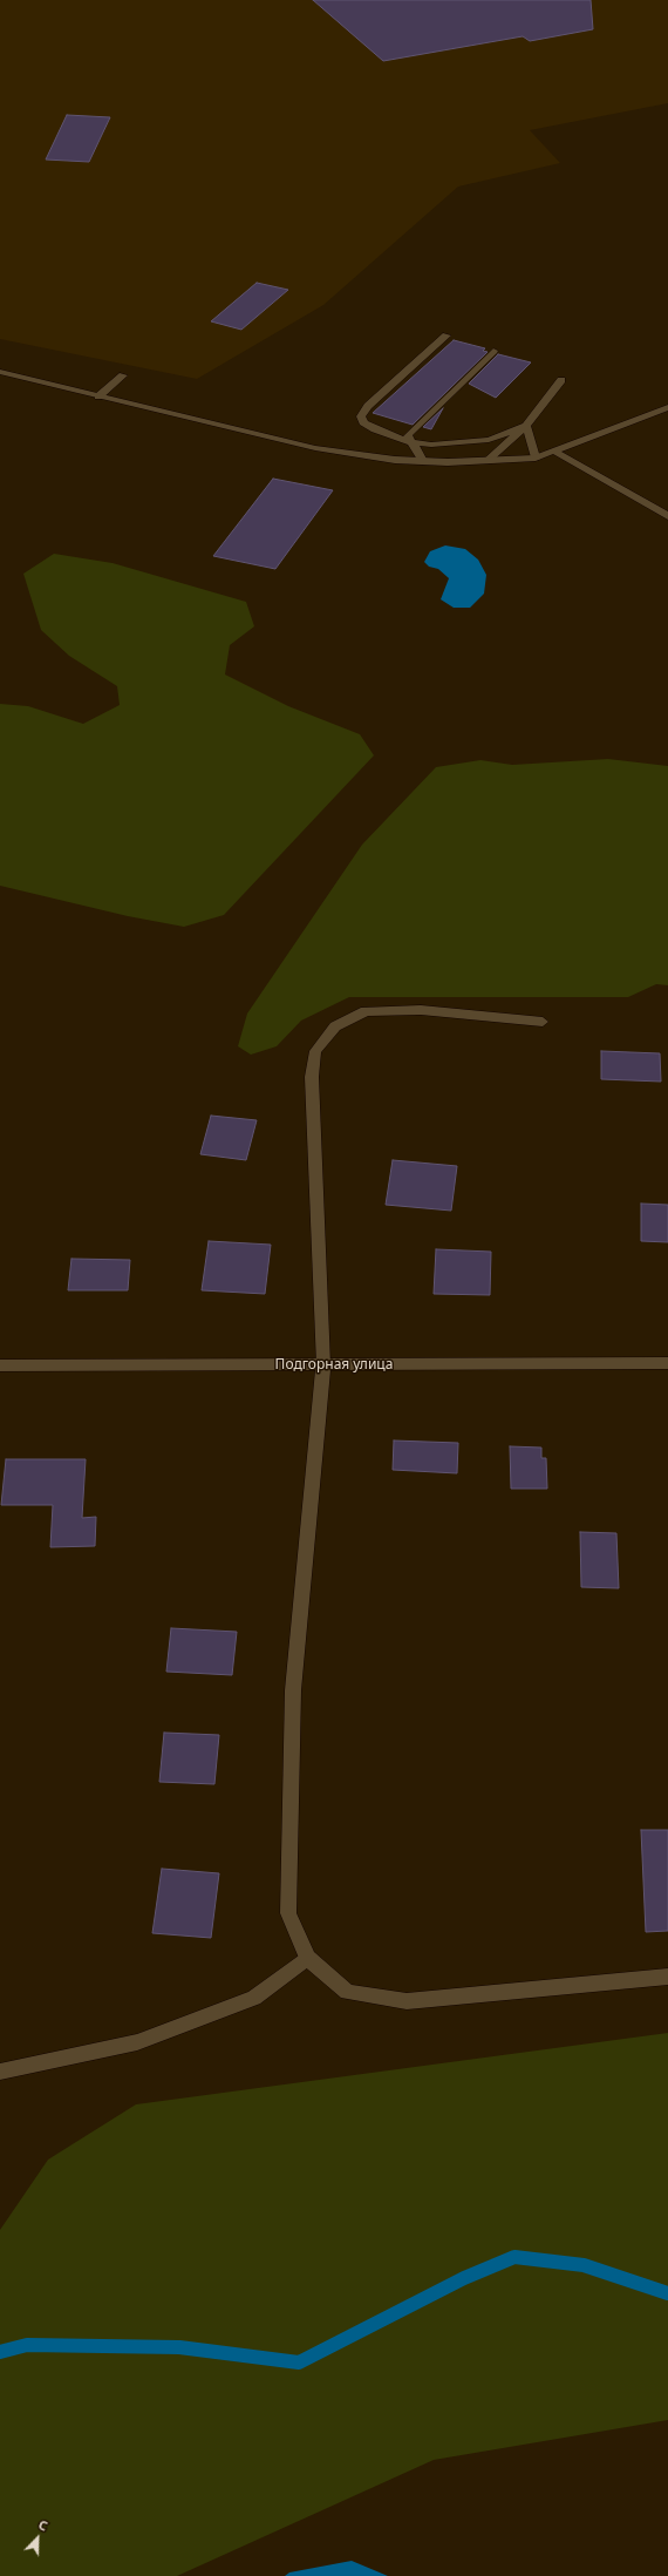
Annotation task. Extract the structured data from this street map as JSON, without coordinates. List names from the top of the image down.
{
  "streets": {
    "street": ["Подгорная улица"]
  },
  "north": "top right"
}
